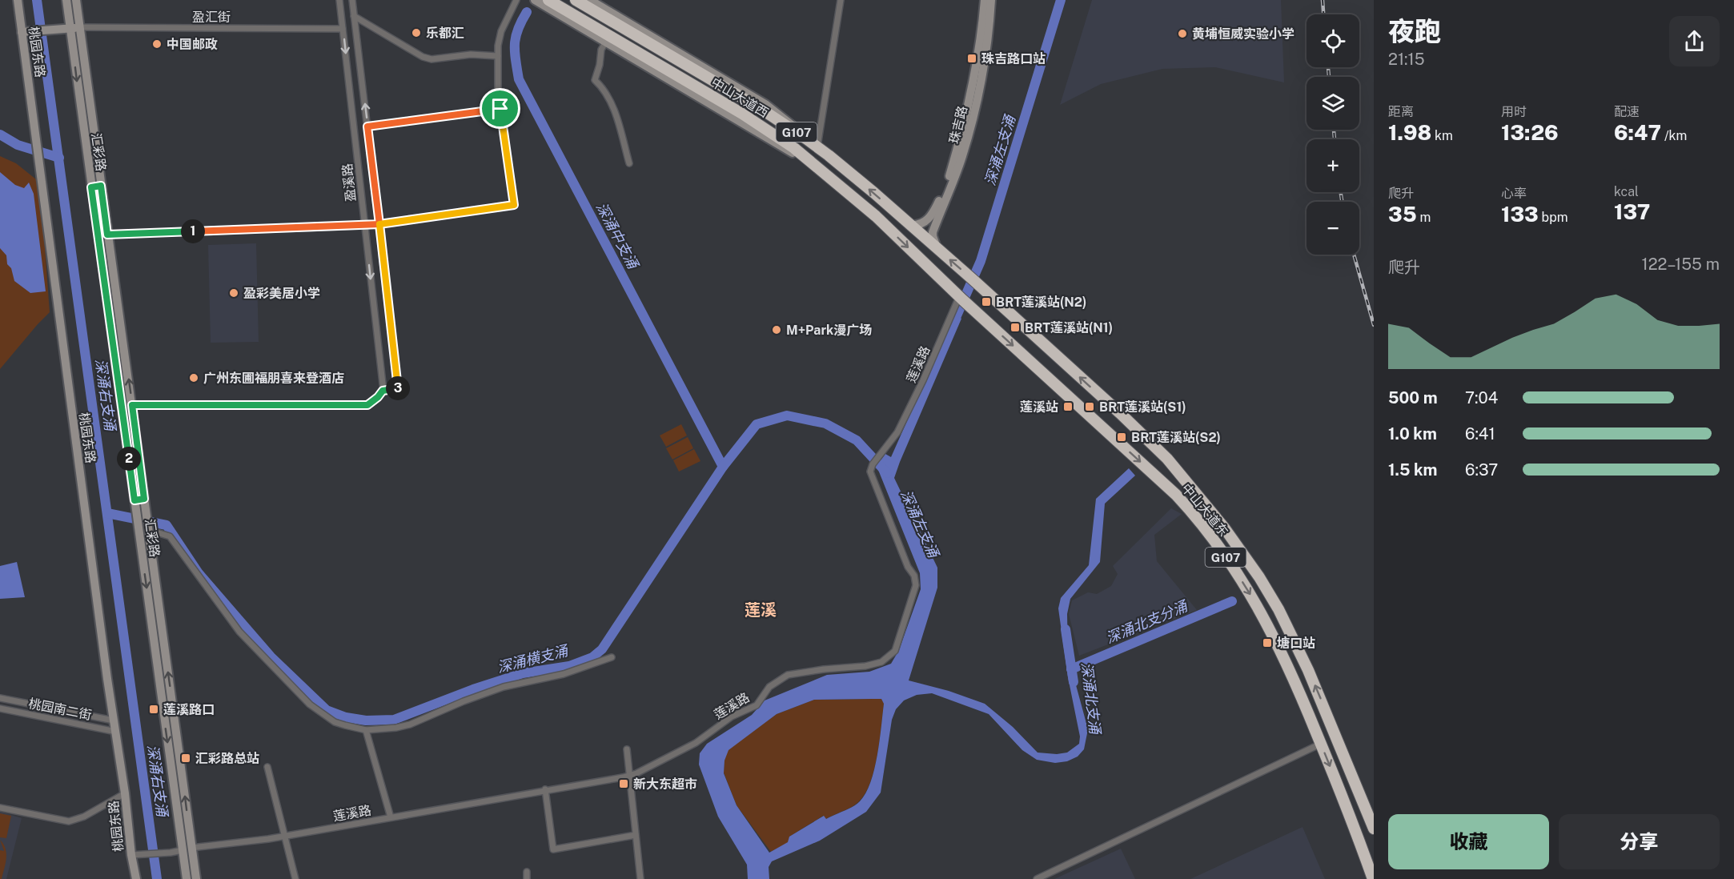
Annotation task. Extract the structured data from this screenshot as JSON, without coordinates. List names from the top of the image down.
{
  "streets": {
    "highway": ["中山大道西", "G107", "中山大道东"],
    "street": [
      "盈汇街",
      "桃园东路",
      "珠吉路",
      "汇彩路",
      "盈溪路",
      "莲溪路",
      "桃园南二街"
    ]
  },
  "crossings": [
    ["盈汇街", "汇彩路"],
    ["盈汇街", "盈溪路"],
    ["桃园东路", "莲溪路"],
    ["桃园东路", "桃园南二街"],
    ["中山大道西", "珠吉路"],
    ["中山大道西", "莲溪路"],
    ["中山大道西", "中山大道东"],
    ["珠吉路", "中山大道东"],
    ["汇彩路", "莲溪路"],
    ["莲溪路", "中山大道东"]
  ],
  "districts": ["莲溪"],
  "water": [
    "深涌左支涌",
    "深涌中支涌",
    "深涌右支涌",
    "深涌北支分涌",
    "深涌横支涌",
    "深涌北支涌"
  ],
  "places": {
    "other": [
      "乐都汇",
      "黄埔恒威实验小学",
      "中国邮政",
      "盈彩美居小学",
      "M+Park漫广场",
      "广州东圃福朋喜来登酒店"
    ],
    "transit": [
      "珠吉路口站",
      "BRT莲溪站(N2)",
      "BRT莲溪站(N1)",
      "莲溪站",
      "BRT莲溪站(S1)",
      "BRT莲溪站(S2)",
      "塘口站",
      "莲溪路口",
      "汇彩路总站",
      "新大东超市"
    ]
  },
  "page": {
    "heading": ["夜跑", "21:15"],
    "map_buttons": ["+", "−"],
    "stats": [
      ["距离", "1.98 km"],
      ["用时", "13:26"],
      ["配速", "6:47 /km"],
      ["爬升", "35 m"],
      ["心率", "133 bpm"],
      ["kcal", "137"]
    ],
    "pins": ["1", "3", "2"],
    "chart": ["爬升", "122–155 m"],
    "list": [
      {
        "name": "500 m",
        "note": "7:04"
      },
      {
        "name": "1.0 km",
        "note": "6:41"
      },
      {
        "name": "1.5 km",
        "note": "6:37"
      }
    ],
    "buttons": ["收藏", "分享"]
  }
}
